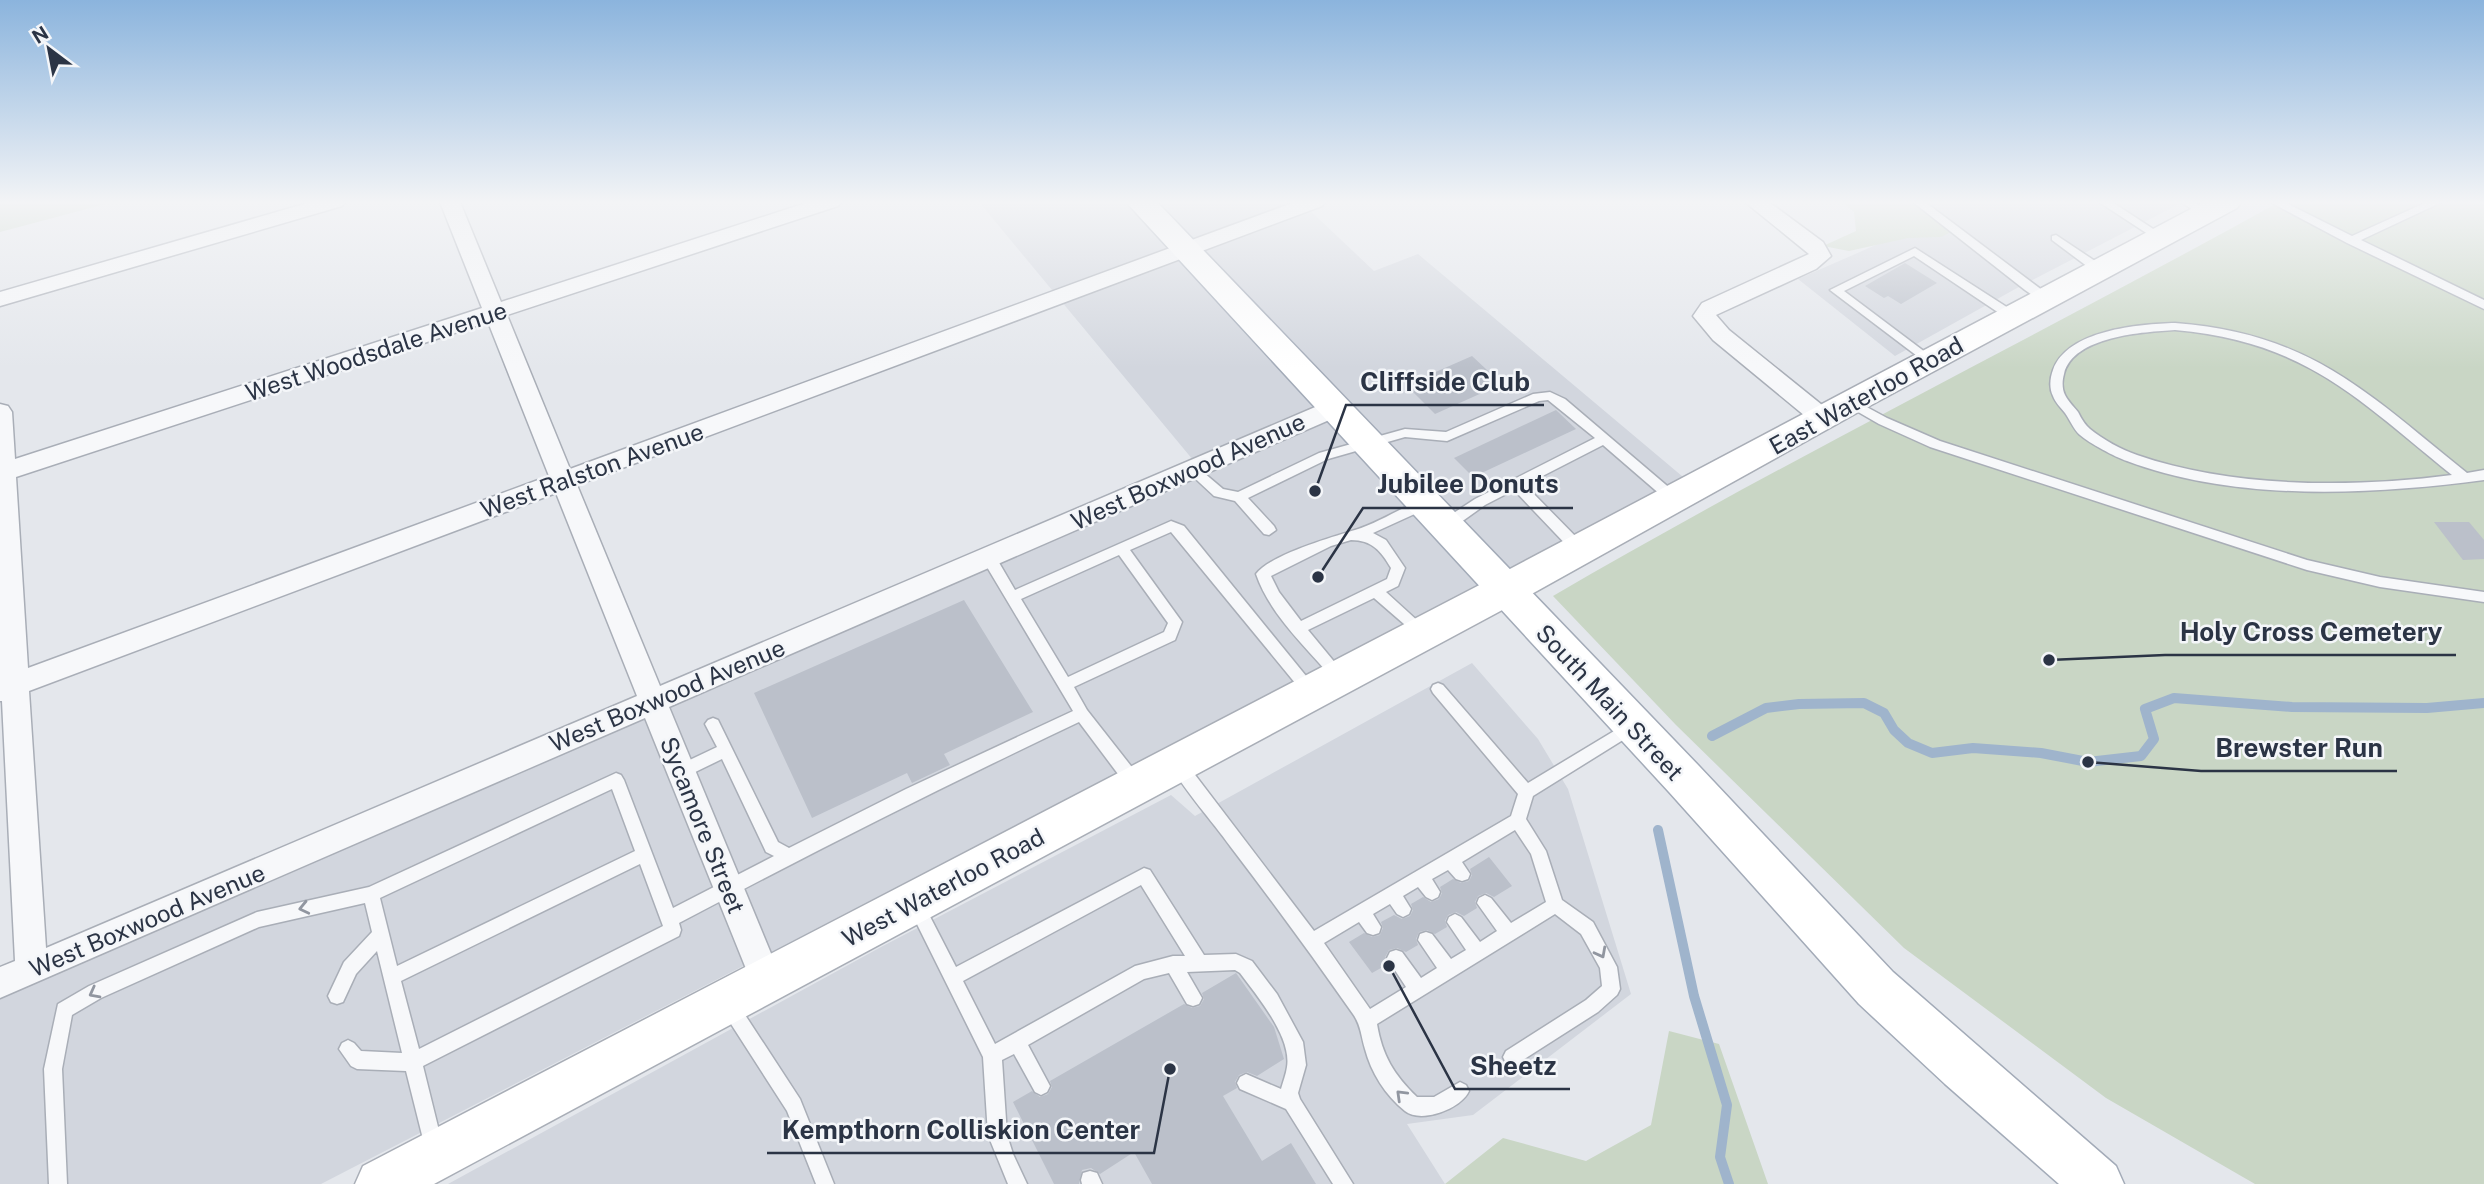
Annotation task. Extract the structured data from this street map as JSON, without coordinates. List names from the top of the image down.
{
  "streets": {
    "main road": ["East Waterloo Road", "South Main Street", "West Waterloo Road"],
    "street": [
      "West Woodsdale Avenue",
      "West Ralston Avenue",
      "West Boxwood Avenue",
      "Sycamore Street"
    ]
  },
  "crossings": [
    ["West Woodsdale Avenue", "Sycamore Street"],
    ["East Waterloo Road", "South Main Street"],
    ["East Waterloo Road", "West Waterloo Road"],
    ["West Ralston Avenue", "Sycamore Street"],
    ["West Boxwood Avenue", "South Main Street"],
    ["West Boxwood Avenue", "Sycamore Street"],
    ["South Main Street", "West Waterloo Road"],
    ["Sycamore Street", "West Waterloo Road"]
  ],
  "places": [
    "Cliffside Club",
    "Jubilee Donuts",
    "Holy Cross Cemetery",
    "Brewster Run",
    "Sheetz",
    "Kempthorn Colliskion Center"
  ],
  "north": "top left"
}
